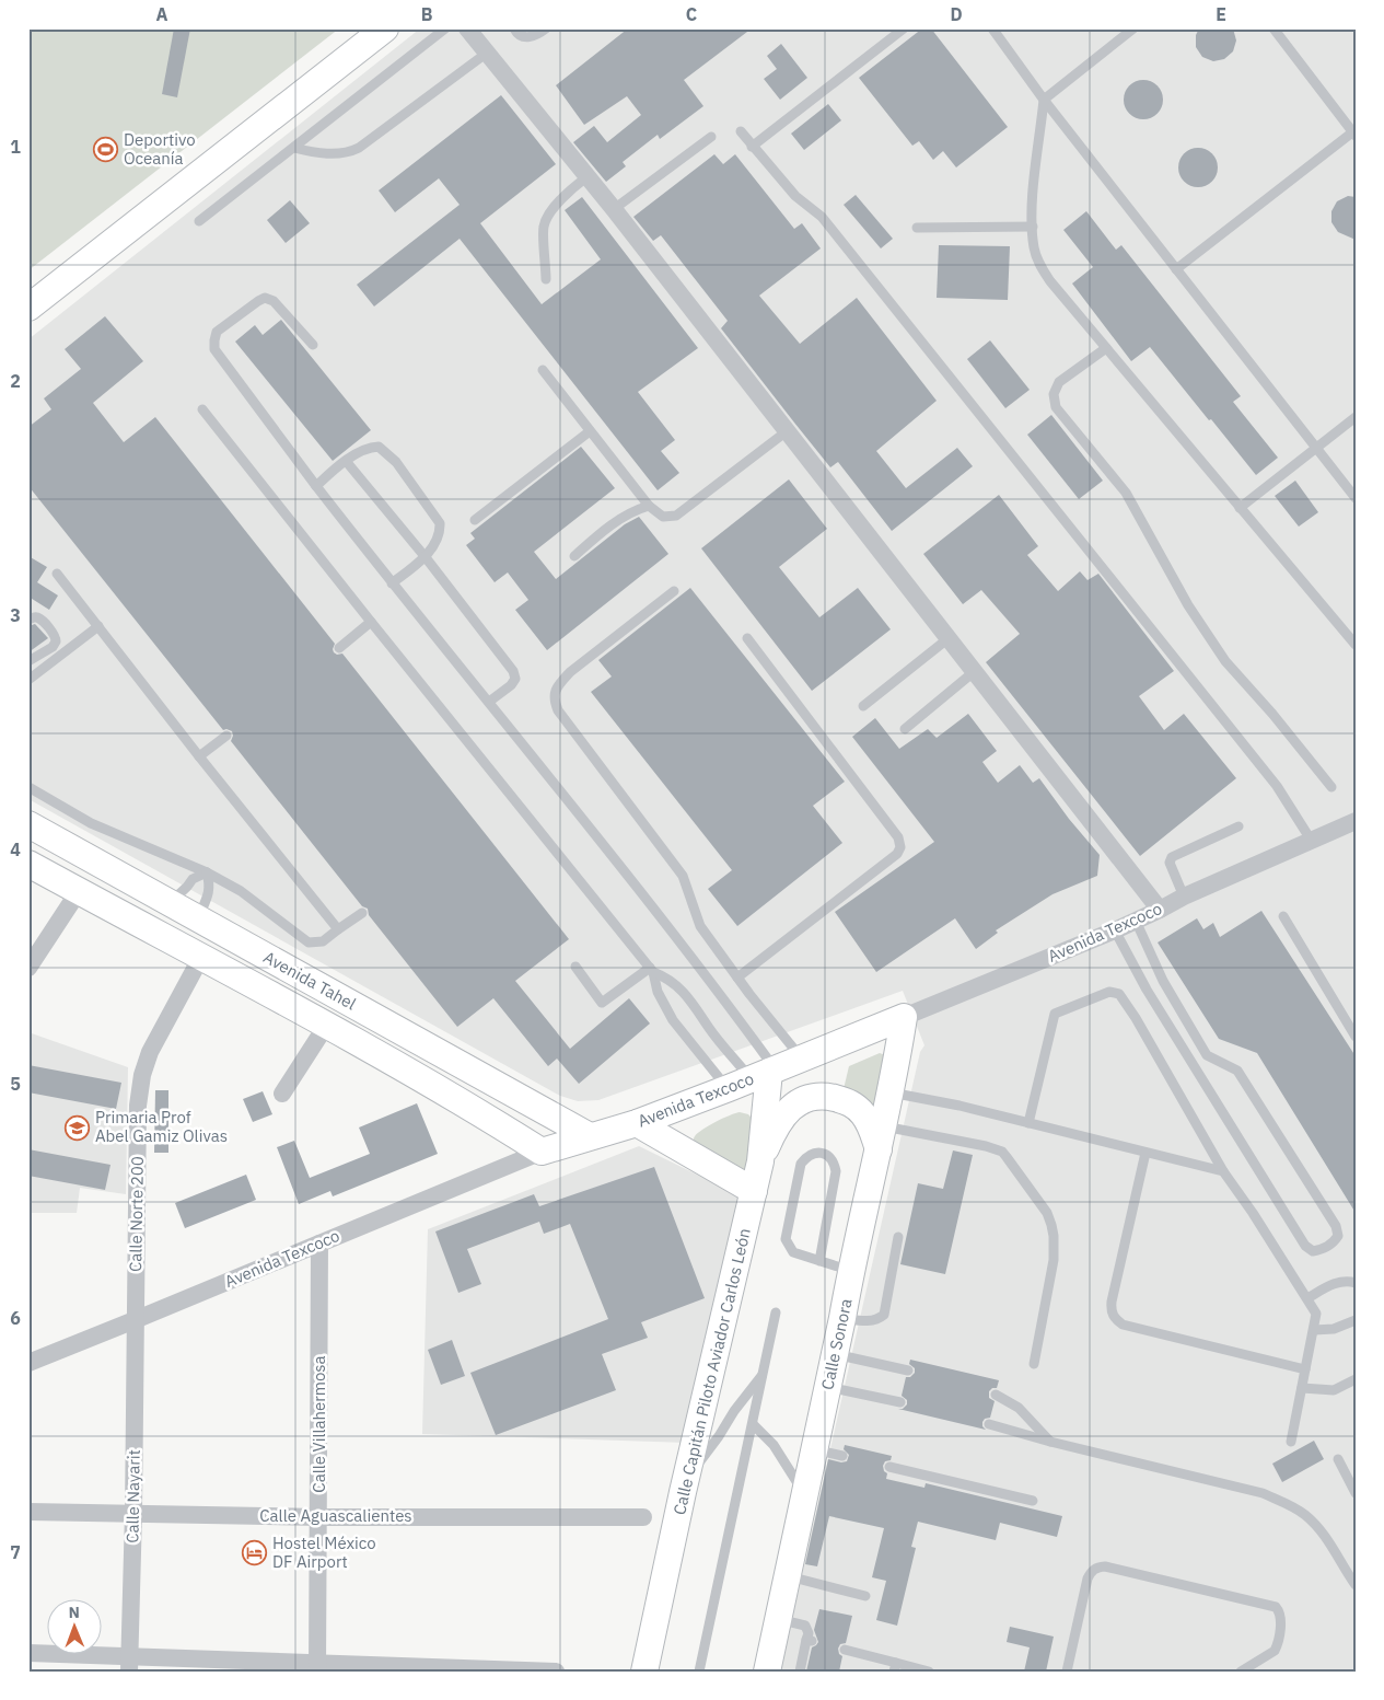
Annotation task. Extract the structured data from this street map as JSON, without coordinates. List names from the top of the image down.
{
  "streets": {
    "street": [
      "Avenida Texcoco",
      "Avenida Tahel",
      "Calle Norte 200",
      "Calle Sonora",
      "Calle Capitán Piloto Aviador Carlos León",
      "Calle Villahermosa",
      "Calle Nayarit",
      "Calle Aguascalientes"
    ]
  },
  "crossings": [
    ["Avenida Texcoco", "Avenida Tahel"],
    ["Avenida Texcoco", "Calle Norte 200"],
    ["Avenida Texcoco", "Calle Sonora"],
    ["Avenida Texcoco", "Calle Capitán Piloto Aviador Carlos León"],
    ["Avenida Texcoco", "Calle Villahermosa"],
    ["Avenida Texcoco", "Calle Nayarit"],
    ["Avenida Tahel", "Calle Norte 200"],
    ["Calle Norte 200", "Calle Nayarit"],
    ["Calle Villahermosa", "Calle Aguascalientes"],
    ["Calle Nayarit", "Calle Aguascalientes"]
  ],
  "places": {
    "sports": ["Deportivo Oceanía"],
    "school or university": ["Primaria Prof Abel Gamiz Olivas"],
    "hotel": ["Hostel México DF Airport"]
  },
  "north": "top",
  "grid": {
    "columns": [
      "A",
      "B",
      "C",
      "D",
      "E"
    ],
    "rows": [
      "1",
      "2",
      "3",
      "4",
      "5",
      "6",
      "7"
    ]
  }
}
